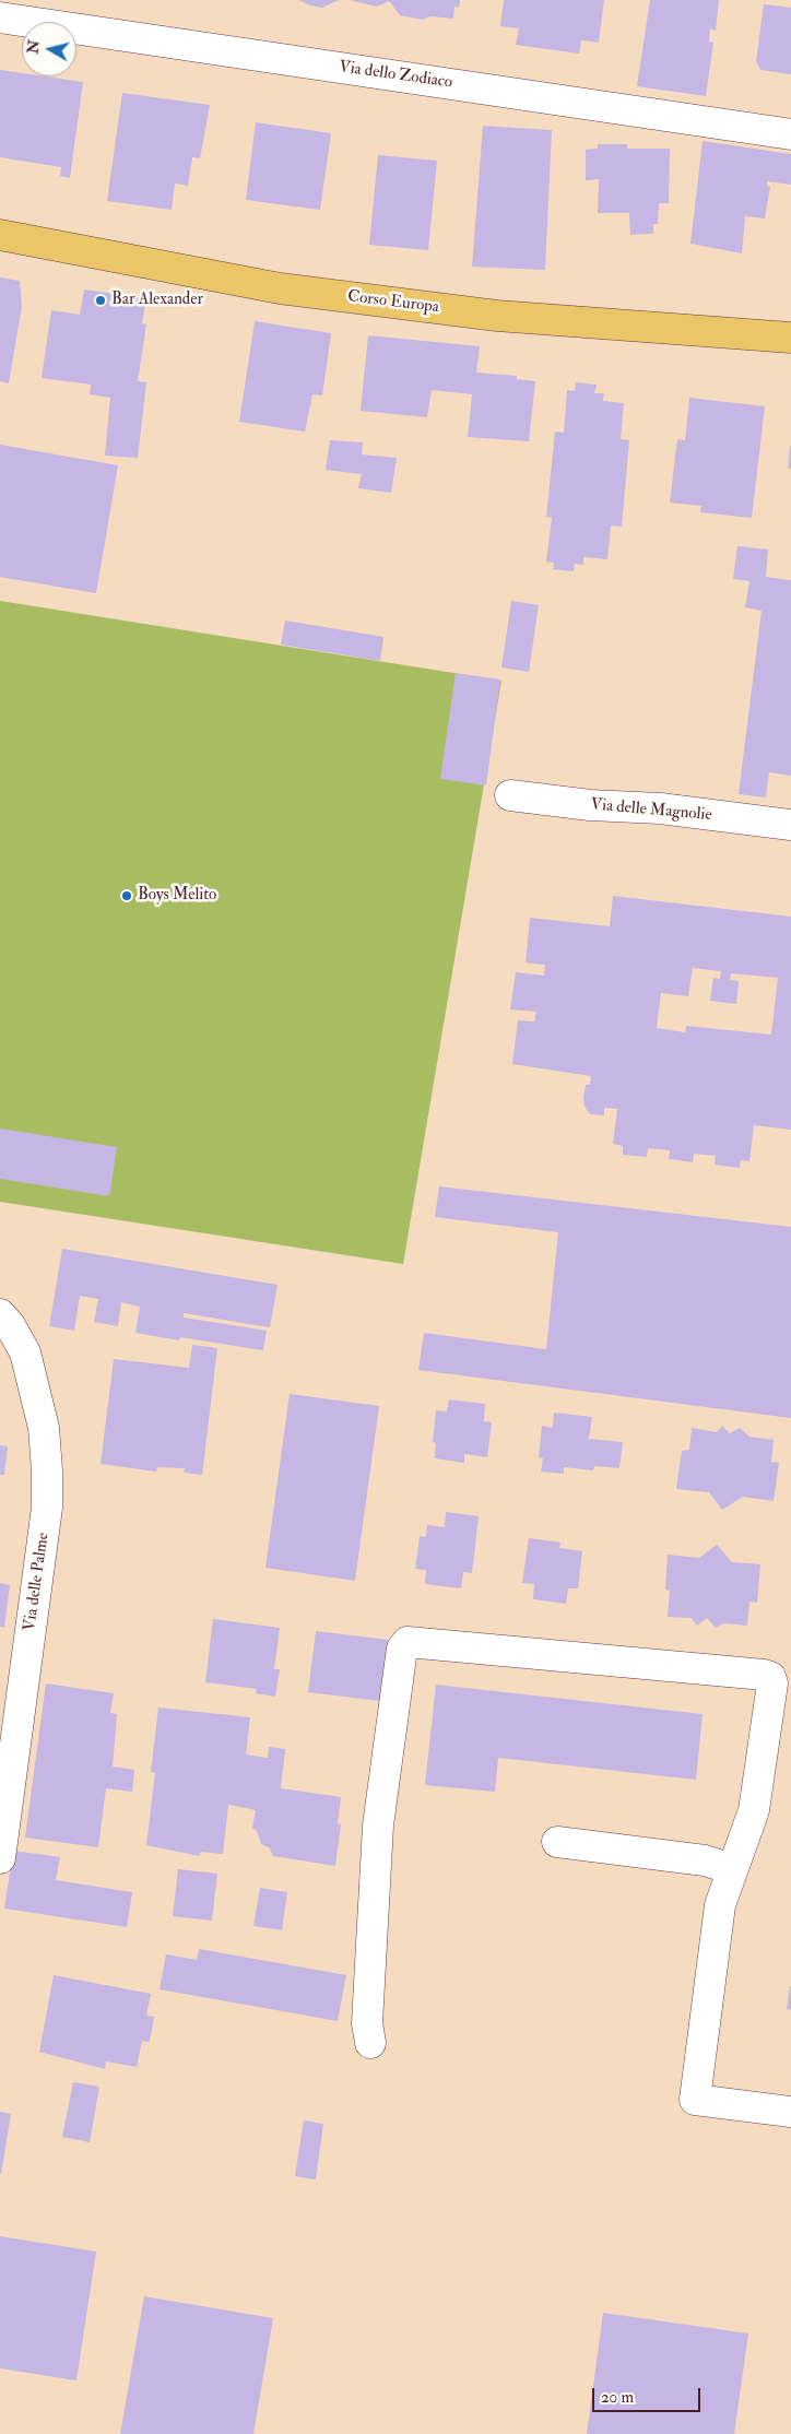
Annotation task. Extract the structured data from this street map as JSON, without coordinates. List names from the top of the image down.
{
  "streets": {
    "main road": ["Corso Europa"],
    "street": ["Via dello Zodiaco", "Via delle Magnolie", "Via delle Palme"]
  },
  "places": ["Bar Alexander", "Boys Melito"],
  "scale_bar": "20 m",
  "north": "left"
}
